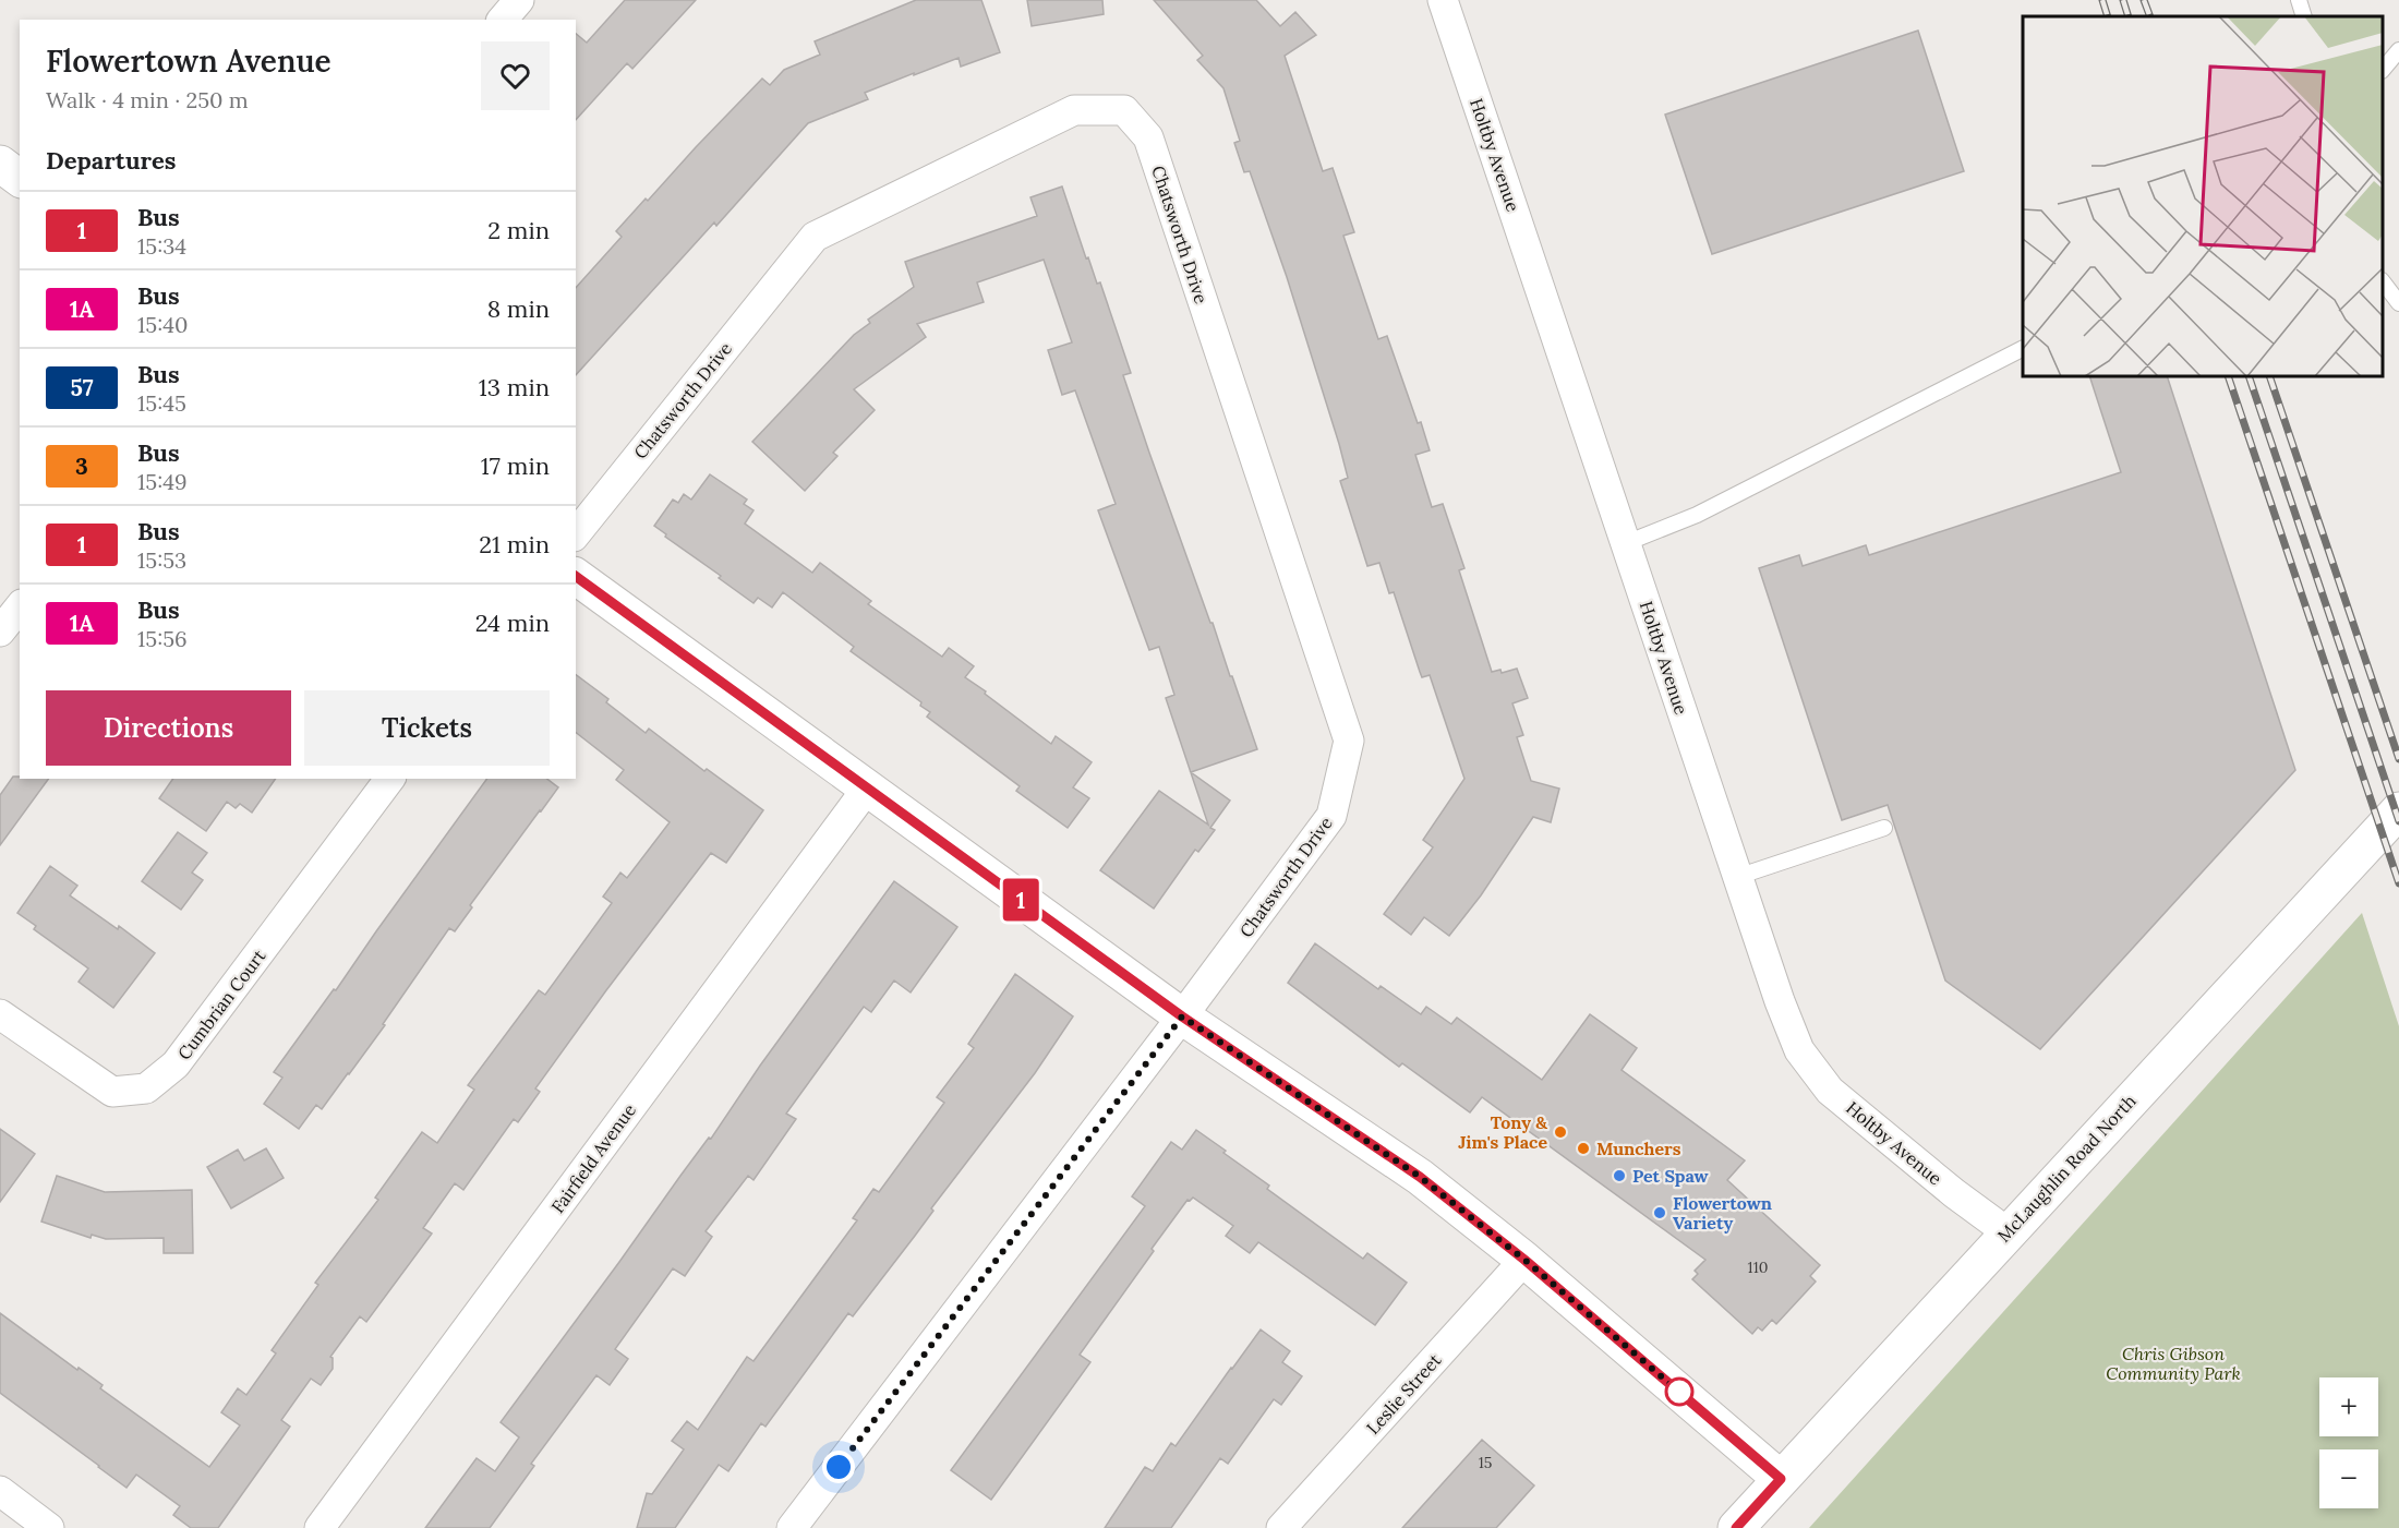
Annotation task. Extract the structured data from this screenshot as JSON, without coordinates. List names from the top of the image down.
{
  "streets": {
    "street": [
      "Holtby Avenue",
      "Chatsworth Drive",
      "Cumbrian Court",
      "Fairfield Avenue",
      "McLaughlin Road North",
      "Leslie Street"
    ]
  },
  "crossings": [
    ["Holtby Avenue", "McLaughlin Road North"]
  ],
  "parks": ["Chris Gibson Community Park"],
  "places": [
    "Tony & Jim's Place",
    "Munchers",
    "Pet Spaw",
    "Flowertown Variety"
  ],
  "lines": ["bus line 1"],
  "house_numbers": ["110", "15"],
  "page": {
    "on_map": "1",
    "heading": [
      ["Flowertown Avenue", "Walk · 4 min · 250 m"],
      "Departures"
    ],
    "list": [
      {
        "mark": "1",
        "name": "Bus",
        "note": "15:34",
        "value": "2 min"
      },
      {
        "mark": "1A",
        "name": "Bus",
        "note": "15:40",
        "value": "8 min"
      },
      {
        "mark": "57",
        "name": "Bus",
        "note": "15:45",
        "value": "13 min"
      },
      {
        "mark": "3",
        "name": "Bus",
        "note": "15:49",
        "value": "17 min"
      },
      {
        "mark": "1",
        "name": "Bus",
        "note": "15:53",
        "value": "21 min"
      },
      {
        "mark": "1A",
        "name": "Bus",
        "note": "15:56",
        "value": "24 min"
      }
    ],
    "buttons": ["Directions", "Tickets"],
    "map_buttons": ["+", "−"]
  }
}
